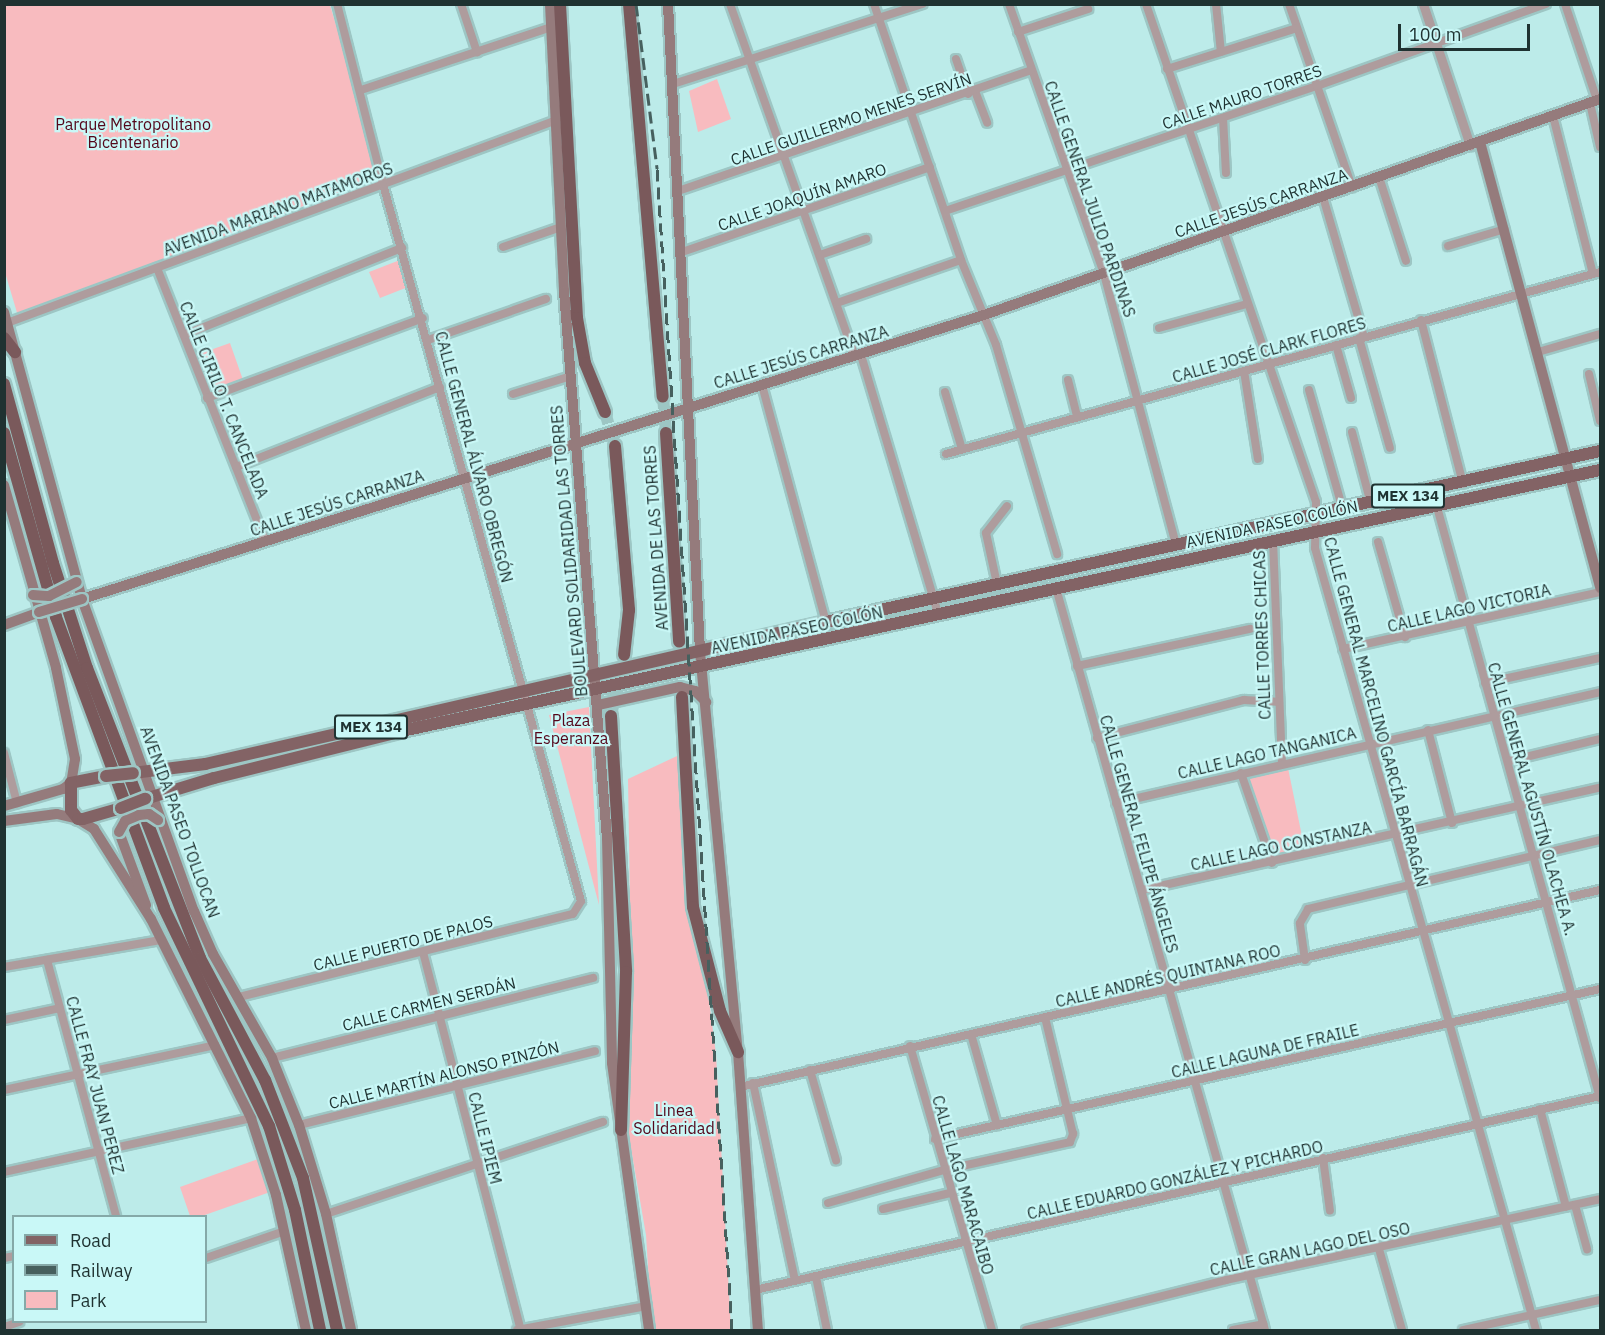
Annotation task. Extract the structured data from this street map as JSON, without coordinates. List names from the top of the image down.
{
  "streets": {
    "highway": ["AVENIDA DE LAS TORRES", "BOULEVARD SOLIDARIDAD LAS TORRES", "AVENIDA PASEO TOLLOCAN"],
    "main road": ["CALLE JESÚS CARRANZA", "MEX 134", "AVENIDA PASEO COLÓN"],
    "street": [
      "CALLE MAURO TORRES",
      "CALLE GUILLERMO MENES SERVÍN",
      "CALLE JOAQUÍN AMARO",
      "CALLE GENERAL JULIO PARDINAS",
      "AVENIDA MARIANO MATAMOROS",
      "CALLE JOSÉ CLARK FLORES",
      "CALLE CIRILO T. CANCELADA",
      "CALLE GENERAL ÁLVARO OBREGÓN",
      "CALLE LAGO VICTORIA",
      "CALLE TORRES CHICAS",
      "CALLE GENERAL MARCELINO GARCÍA BARRAGÁN",
      "CALLE LAGO TANGANICA",
      "CALLE GENERAL AGUSTÍN OLACHEA A.",
      "CALLE GENERAL FELIPE ÁNGELES",
      "CALLE LAGO CONSTANZA",
      "CALLE PUERTO DE PALOS",
      "CALLE ANDRÉS QUINTANA ROO",
      "CALLE CARMEN SERDÁN",
      "CALLE LAGUNA DE FRAILE",
      "CALLE MARTÍN ALONSO PINZÓN",
      "CALLE FRAY JUAN PEREZ",
      "CALLE IPIEM",
      "CALLE EDUARDO GONZÁLEZ Y PICHARDO",
      "CALLE LAGO MARACAIBO",
      "CALLE GRAN LAGO DEL OSO"
    ]
  },
  "crossings": [
    ["CALLE MAURO TORRES", "CALLE GENERAL JULIO PARDINAS"],
    ["CALLE GUILLERMO MENES SERVÍN", "CALLE GENERAL JULIO PARDINAS"],
    ["CALLE GENERAL JULIO PARDINAS", "CALLE JESÚS CARRANZA"],
    ["CALLE GENERAL JULIO PARDINAS", "CALLE JOSÉ CLARK FLORES"],
    ["CALLE GENERAL JULIO PARDINAS", "AVENIDA PASEO COLÓN"],
    ["CALLE JESÚS CARRANZA", "CALLE CIRILO T. CANCELADA"],
    ["CALLE JESÚS CARRANZA", "CALLE GENERAL ÁLVARO OBREGÓN"],
    ["CALLE JESÚS CARRANZA", "BOULEVARD SOLIDARIDAD LAS TORRES"],
    ["CALLE JESÚS CARRANZA", "AVENIDA PASEO TOLLOCAN"],
    ["AVENIDA MARIANO MATAMOROS", "CALLE CIRILO T. CANCELADA"],
    ["AVENIDA MARIANO MATAMOROS", "CALLE GENERAL ÁLVARO OBREGÓN"],
    ["AVENIDA MARIANO MATAMOROS", "BOULEVARD SOLIDARIDAD LAS TORRES"],
    ["AVENIDA MARIANO MATAMOROS", "AVENIDA PASEO TOLLOCAN"],
    ["CALLE GENERAL ÁLVARO OBREGÓN", "AVENIDA PASEO COLÓN"],
    ["CALLE GENERAL ÁLVARO OBREGÓN", "CALLE PUERTO DE PALOS"],
    ["AVENIDA PASEO COLÓN", "BOULEVARD SOLIDARIDAD LAS TORRES"],
    ["AVENIDA PASEO COLÓN", "CALLE TORRES CHICAS"],
    ["AVENIDA PASEO COLÓN", "CALLE GENERAL MARCELINO GARCÍA BARRAGÁN"],
    ["AVENIDA PASEO COLÓN", "CALLE GENERAL AGUSTÍN OLACHEA A."],
    ["AVENIDA PASEO COLÓN", "AVENIDA PASEO TOLLOCAN"],
    ["AVENIDA PASEO COLÓN", "CALLE GENERAL FELIPE ÁNGELES"],
    ["CALLE LAGO VICTORIA", "CALLE GENERAL MARCELINO GARCÍA BARRAGÁN"],
    ["CALLE LAGO VICTORIA", "CALLE GENERAL AGUSTÍN OLACHEA A."],
    ["CALLE TORRES CHICAS", "CALLE LAGO TANGANICA"],
    ["CALLE GENERAL MARCELINO GARCÍA BARRAGÁN", "CALLE LAGO TANGANICA"],
    ["CALLE GENERAL MARCELINO GARCÍA BARRAGÁN", "CALLE LAGO CONSTANZA"],
    ["CALLE GENERAL MARCELINO GARCÍA BARRAGÁN", "CALLE ANDRÉS QUINTANA ROO"],
    ["CALLE GENERAL MARCELINO GARCÍA BARRAGÁN", "CALLE LAGUNA DE FRAILE"],
    ["CALLE GENERAL MARCELINO GARCÍA BARRAGÁN", "CALLE EDUARDO GONZÁLEZ Y PICHARDO"],
    ["CALLE GENERAL MARCELINO GARCÍA BARRAGÁN", "CALLE GRAN LAGO DEL OSO"],
    ["CALLE LAGO TANGANICA", "CALLE GENERAL AGUSTÍN OLACHEA A."],
    ["CALLE LAGO TANGANICA", "CALLE GENERAL FELIPE ÁNGELES"],
    ["CALLE GENERAL AGUSTÍN OLACHEA A.", "CALLE LAGO CONSTANZA"],
    ["CALLE GENERAL AGUSTÍN OLACHEA A.", "CALLE ANDRÉS QUINTANA ROO"],
    ["CALLE GENERAL AGUSTÍN OLACHEA A.", "CALLE LAGUNA DE FRAILE"],
    ["CALLE GENERAL AGUSTÍN OLACHEA A.", "CALLE EDUARDO GONZÁLEZ Y PICHARDO"],
    ["AVENIDA PASEO TOLLOCAN", "CALLE PUERTO DE PALOS"],
    ["AVENIDA PASEO TOLLOCAN", "CALLE CARMEN SERDÁN"],
    ["AVENIDA PASEO TOLLOCAN", "CALLE MARTÍN ALONSO PINZÓN"],
    ["CALLE GENERAL FELIPE ÁNGELES", "CALLE LAGO CONSTANZA"],
    ["CALLE GENERAL FELIPE ÁNGELES", "CALLE ANDRÉS QUINTANA ROO"],
    ["CALLE GENERAL FELIPE ÁNGELES", "CALLE LAGUNA DE FRAILE"],
    ["CALLE GENERAL FELIPE ÁNGELES", "CALLE EDUARDO GONZÁLEZ Y PICHARDO"],
    ["CALLE GENERAL FELIPE ÁNGELES", "CALLE GRAN LAGO DEL OSO"],
    ["CALLE PUERTO DE PALOS", "CALLE IPIEM"],
    ["CALLE ANDRÉS QUINTANA ROO", "CALLE LAGO MARACAIBO"],
    ["CALLE CARMEN SERDÁN", "CALLE IPIEM"],
    ["CALLE LAGUNA DE FRAILE", "CALLE LAGO MARACAIBO"],
    ["CALLE MARTÍN ALONSO PINZÓN", "CALLE IPIEM"],
    ["CALLE EDUARDO GONZÁLEZ Y PICHARDO", "CALLE LAGO MARACAIBO"]
  ],
  "parks": ["Parque Metropolitano Bicentenario", "Plaza Esperanza", "Linea Solidaridad"],
  "legend": ["Road", "Railway", "Park"],
  "scale_bar": "100 m"
}
